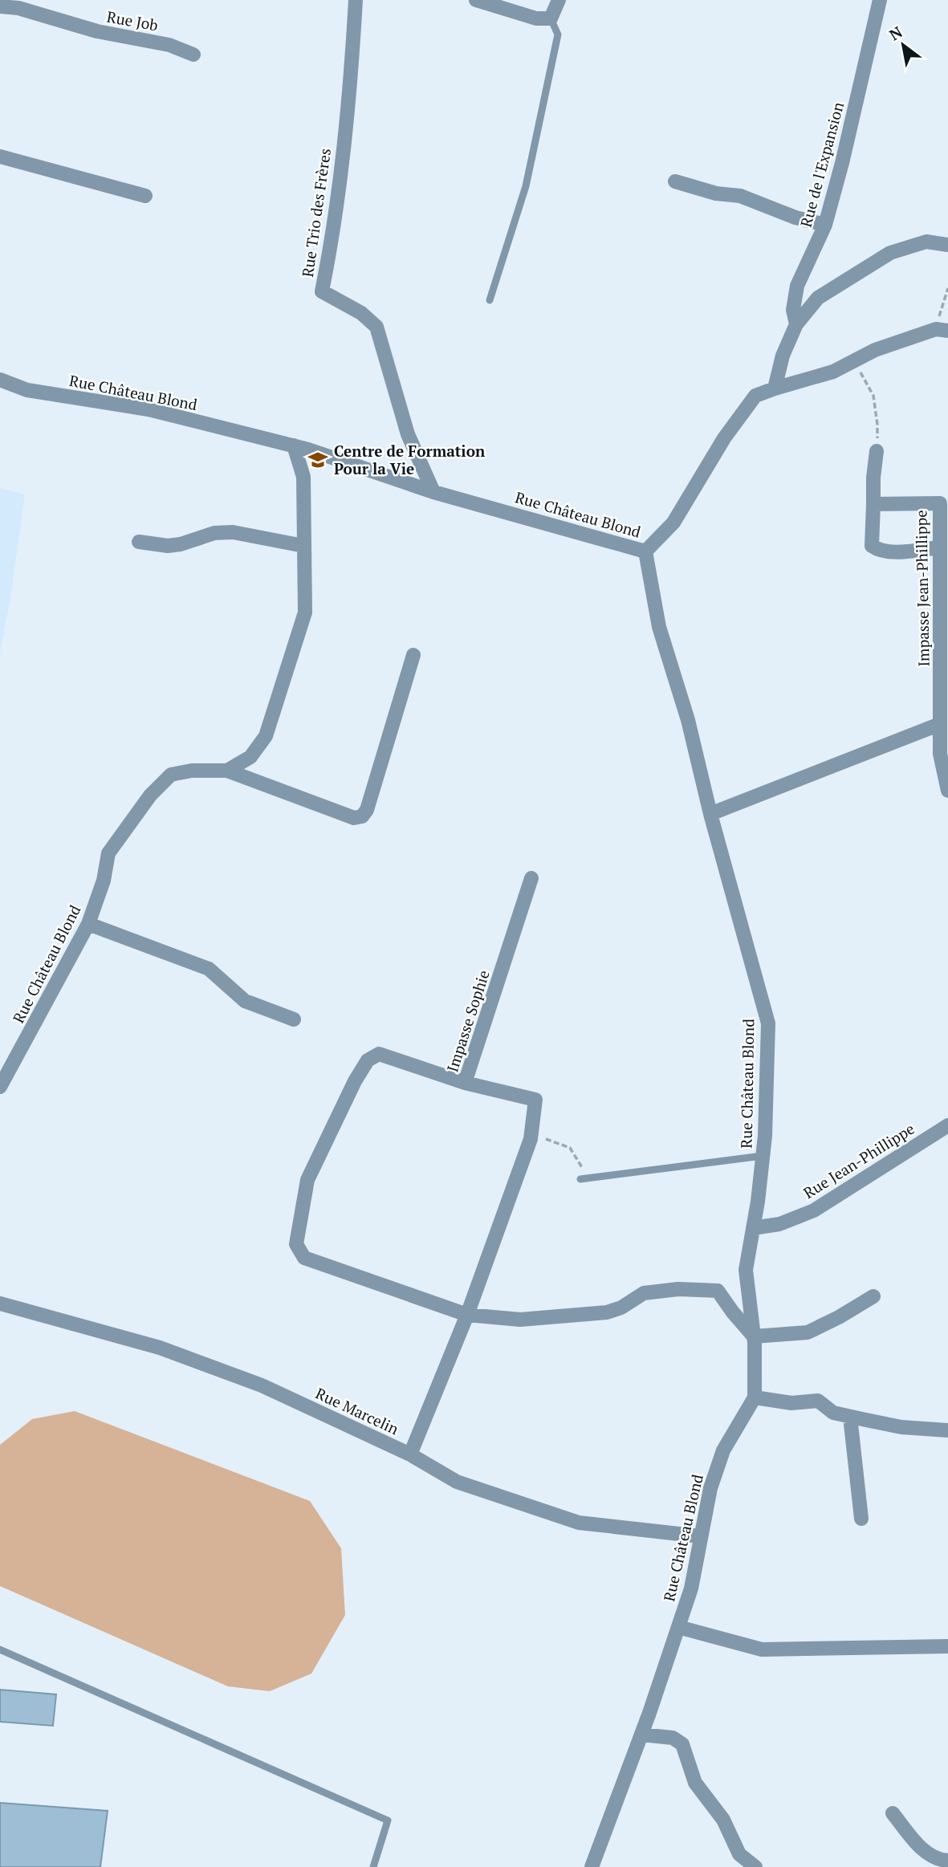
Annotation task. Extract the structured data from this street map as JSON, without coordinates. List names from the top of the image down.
{
  "streets": {
    "street": [
      "Rue Job",
      "Rue de l'Expansion",
      "Rue Trio des Frères",
      "Rue Château Blond",
      "Impasse Jean-Phillippe",
      "Impasse Sophie",
      "Rue Jean-Phillippe",
      "Rue Marcelin"
    ]
  },
  "crossings": [
    ["Rue Trio des Frères", "Rue Château Blond"],
    ["Rue Château Blond", "Rue Jean-Phillippe"],
    ["Rue Château Blond", "Rue Marcelin"],
    ["Impasse Sophie", "Rue Marcelin"]
  ],
  "places": {
    "school or university": ["Centre de Formation Pour la Vie"]
  },
  "north": "top left"
}
